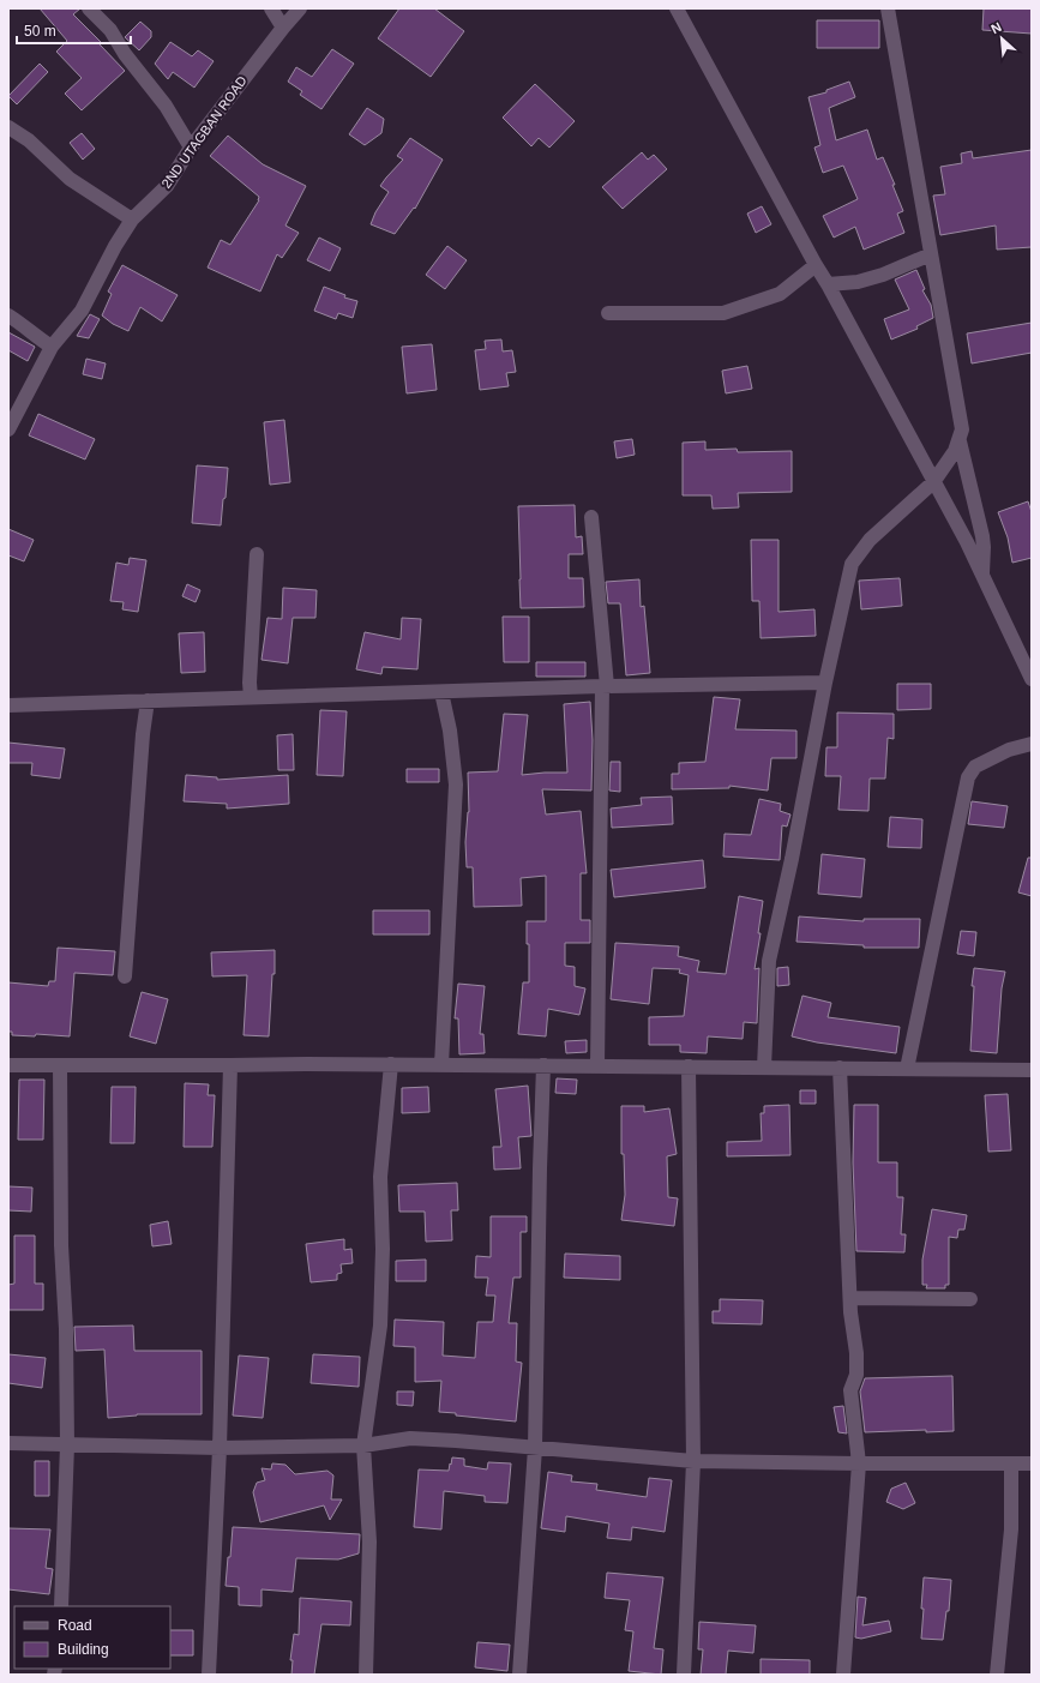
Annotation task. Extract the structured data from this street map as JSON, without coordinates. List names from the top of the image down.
{
  "streets": {
    "street": ["2ND UTAGBAN ROAD"]
  },
  "legend": ["Road", "Building"],
  "scale_bar": "50 m",
  "north": "top left"
}
